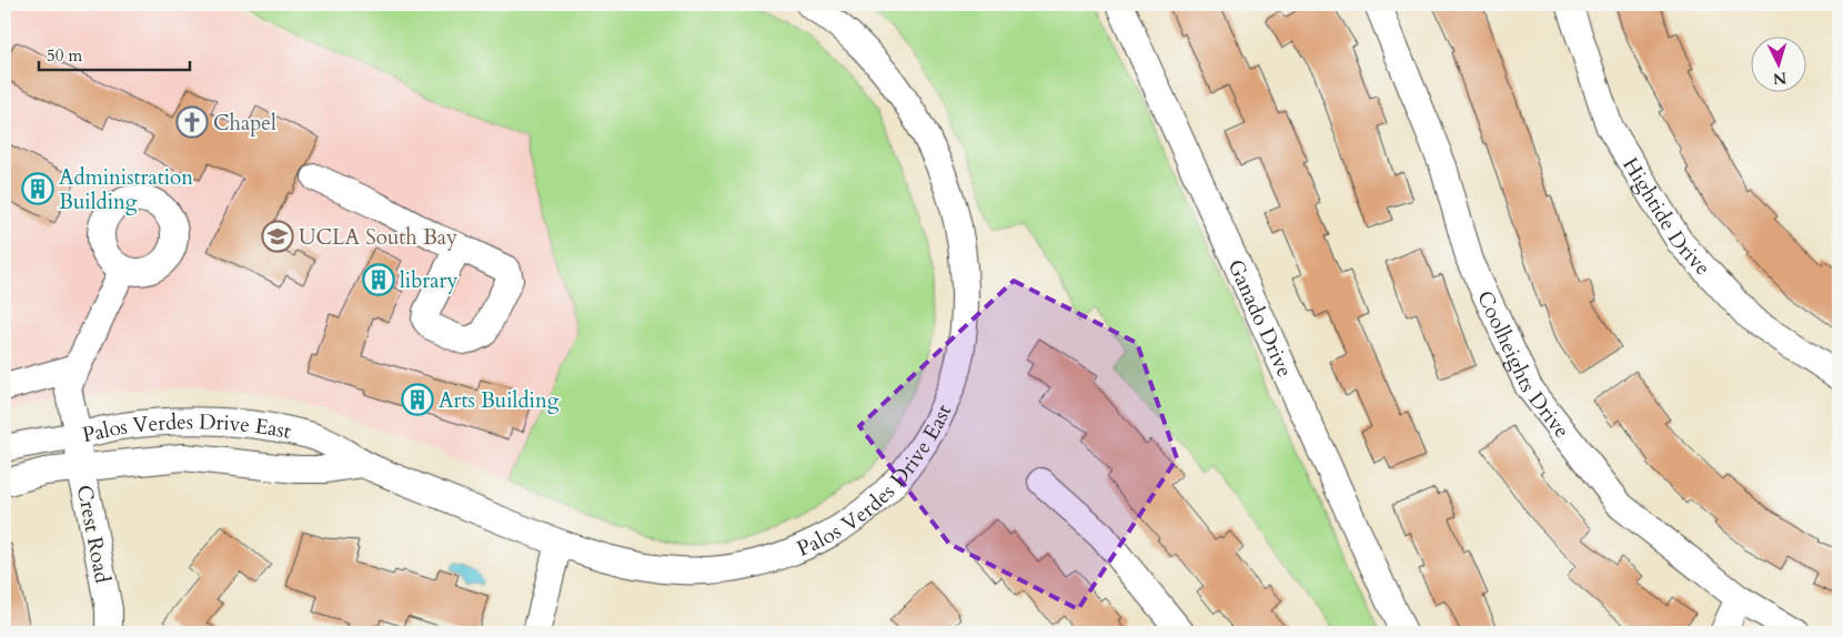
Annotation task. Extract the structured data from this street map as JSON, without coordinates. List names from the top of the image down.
{
  "streets": {
    "street": [
      "Hightide Drive",
      "Ganado Drive",
      "Coolheights Drive",
      "Palos Verdes Drive East",
      "Crest Road"
    ]
  },
  "crossings": [
    ["Palos Verdes Drive East", "Crest Road"]
  ],
  "places": {
    "church": ["Chapel"],
    "building": ["Administration Building", "library", "Arts Building"],
    "school or university": ["UCLA South Bay"]
  },
  "scale_bar": "50 m",
  "north": "bottom"
}
